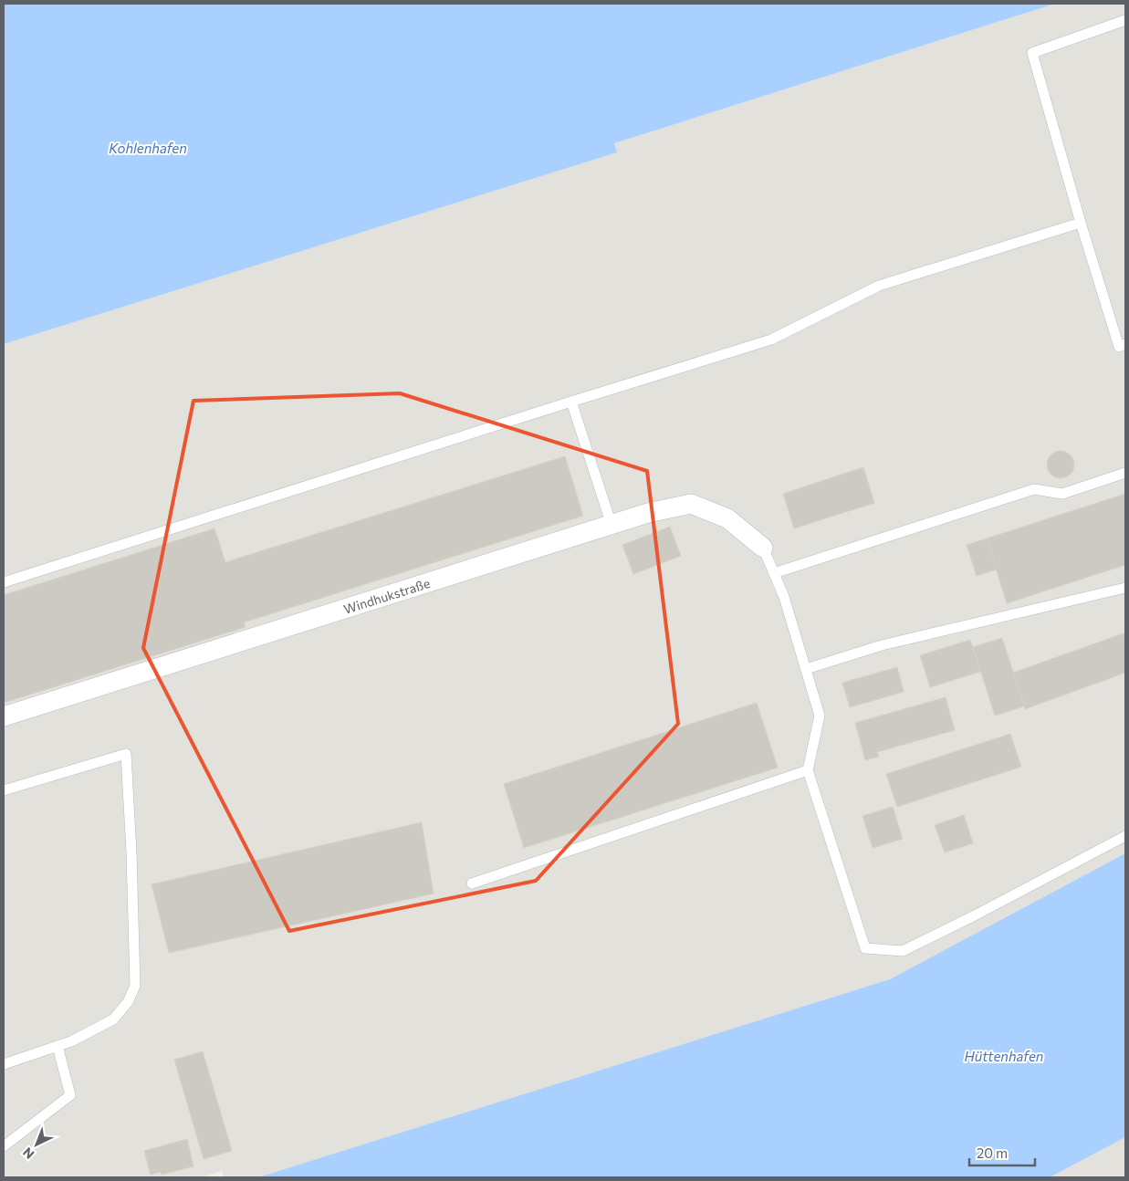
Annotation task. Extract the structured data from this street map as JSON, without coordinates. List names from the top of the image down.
{
  "streets": {
    "street": ["Windhukstraße"]
  },
  "water": ["Kohlenhafen", "Hüttenhafen"],
  "scale_bar": "20 m",
  "north": "bottom left"
}
